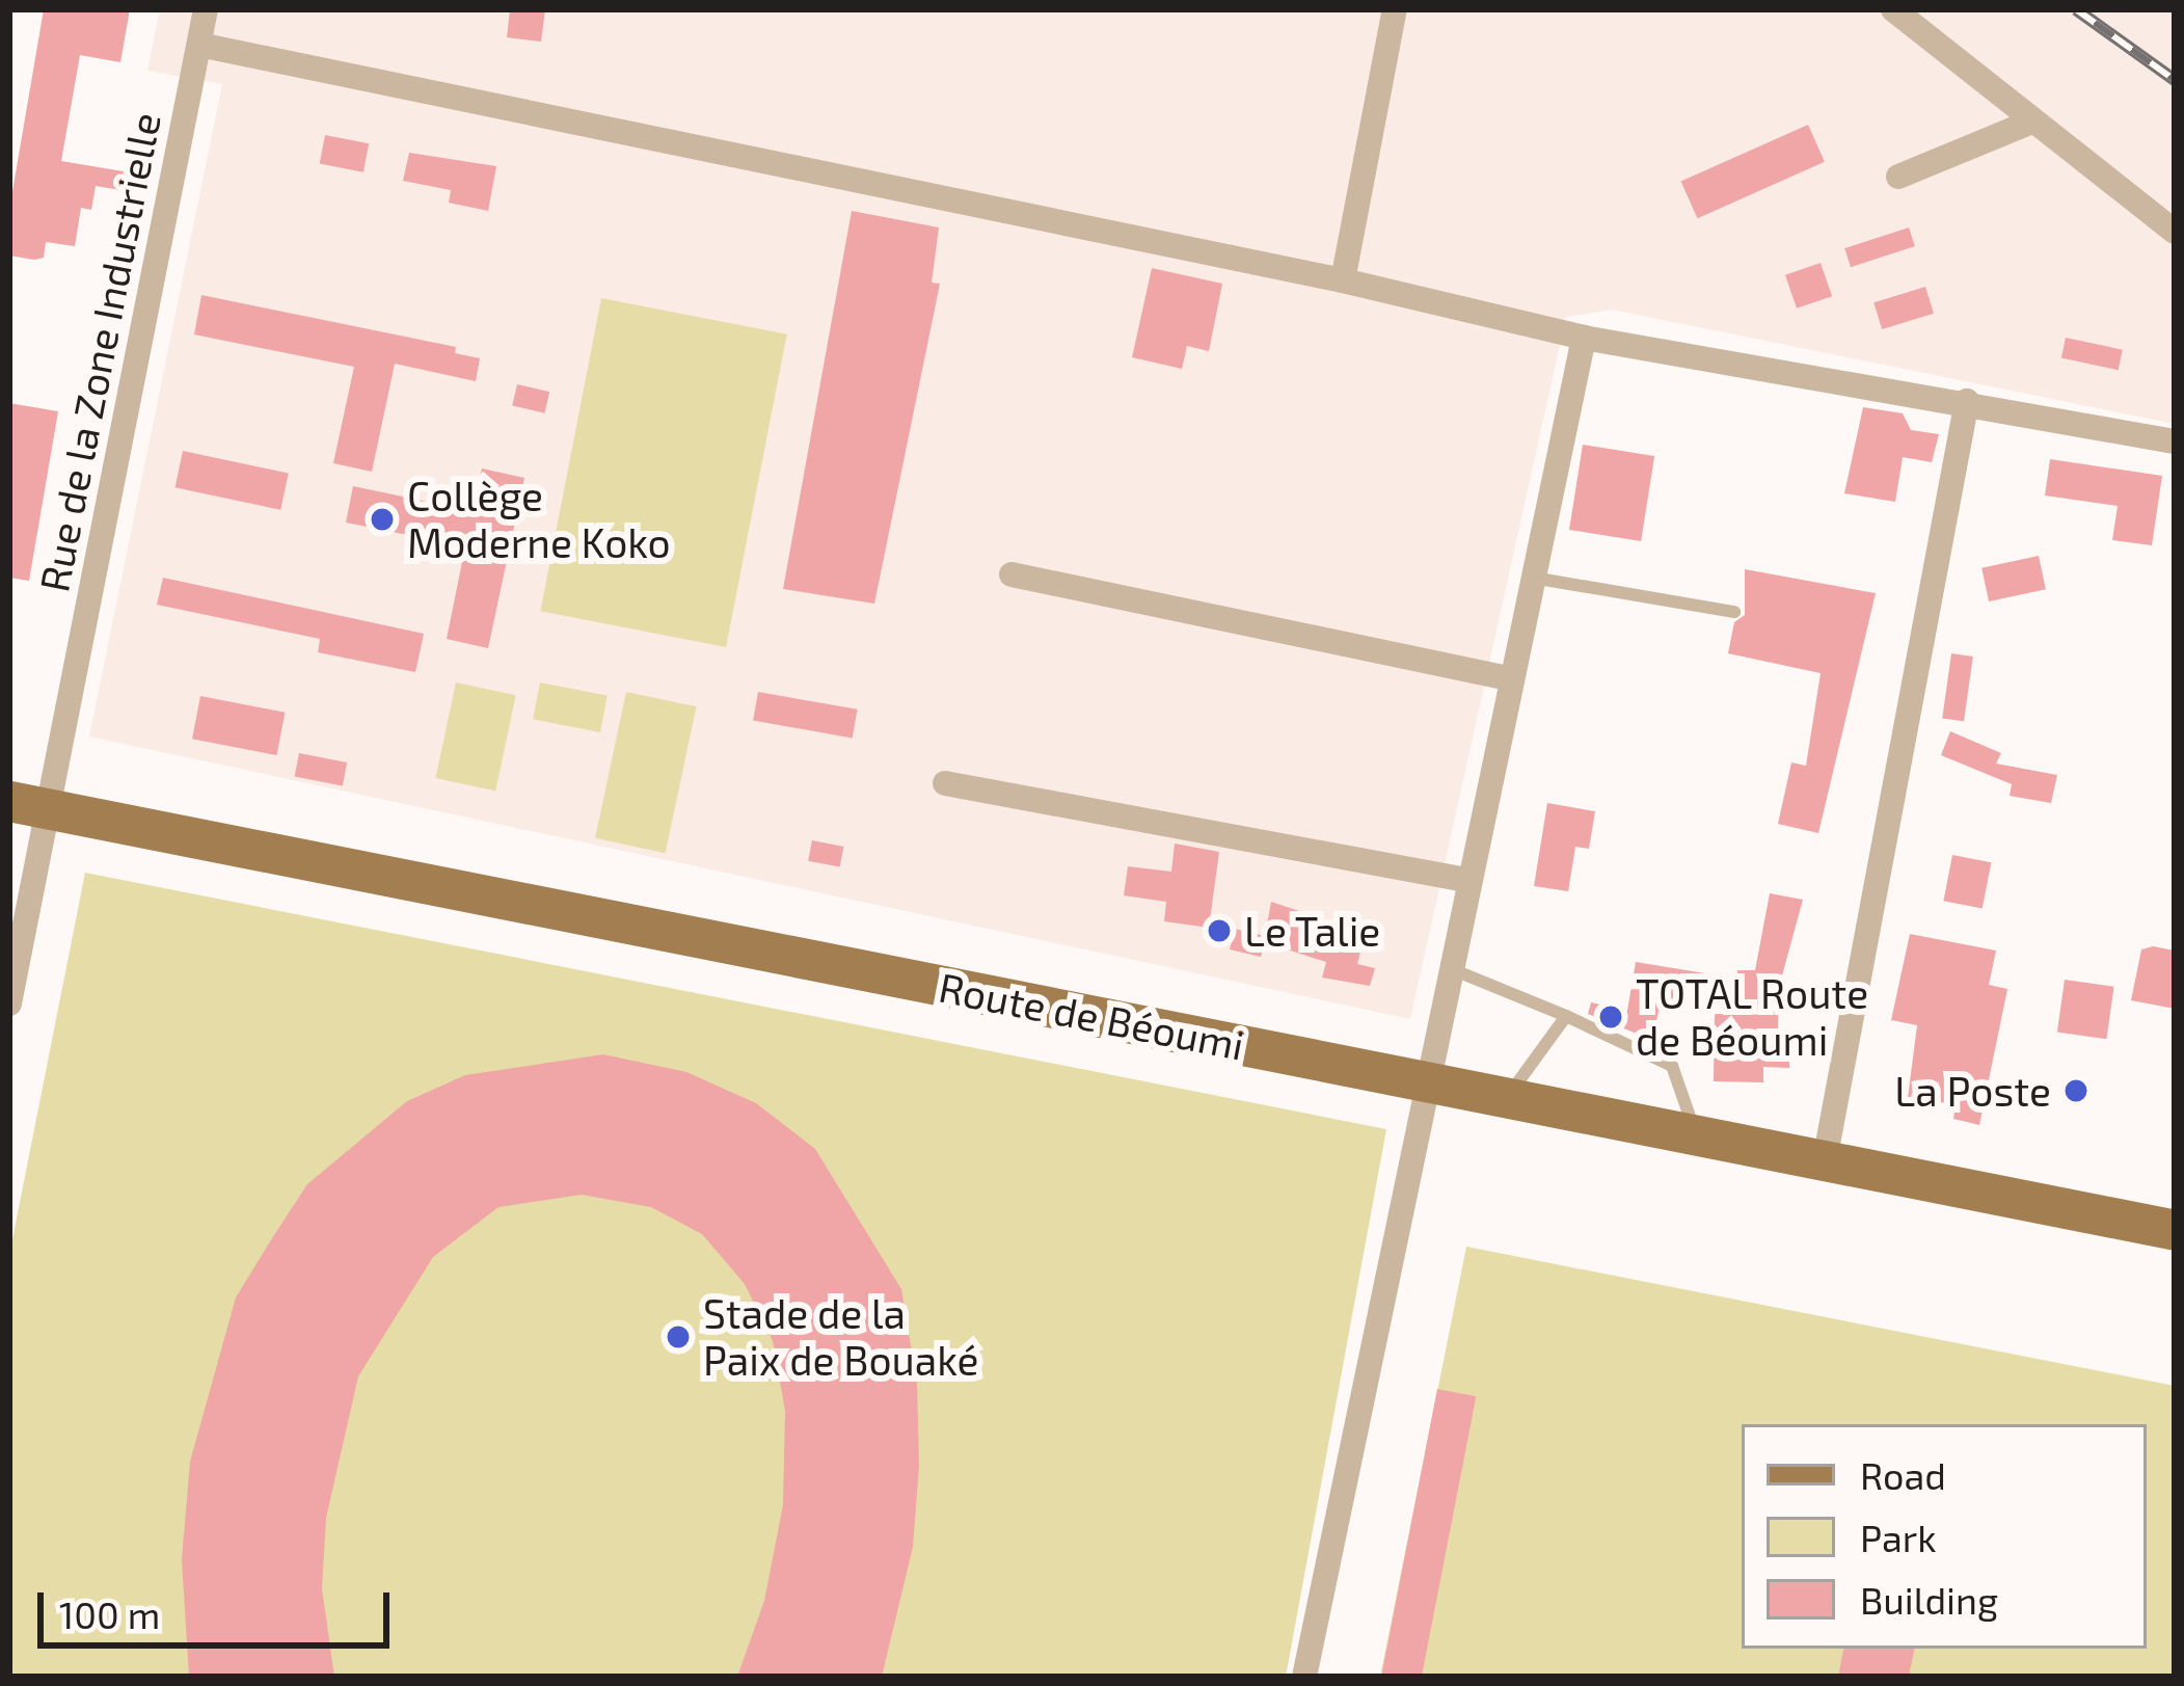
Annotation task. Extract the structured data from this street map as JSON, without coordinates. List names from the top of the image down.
{
  "streets": {
    "main road": ["Route de Béoumi"],
    "street": ["Rue de la Zone Industrielle"]
  },
  "crossings": [
    ["Rue de la Zone Industrielle", "Route de Béoumi"]
  ],
  "places": [
    "Collège Moderne Koko",
    "Le Talie",
    "TOTAL Route de Béoumi",
    "La Poste",
    "Stade de la Paix de Bouaké"
  ],
  "legend": ["Road", "Park", "Building"],
  "scale_bar": "100 m"
}
